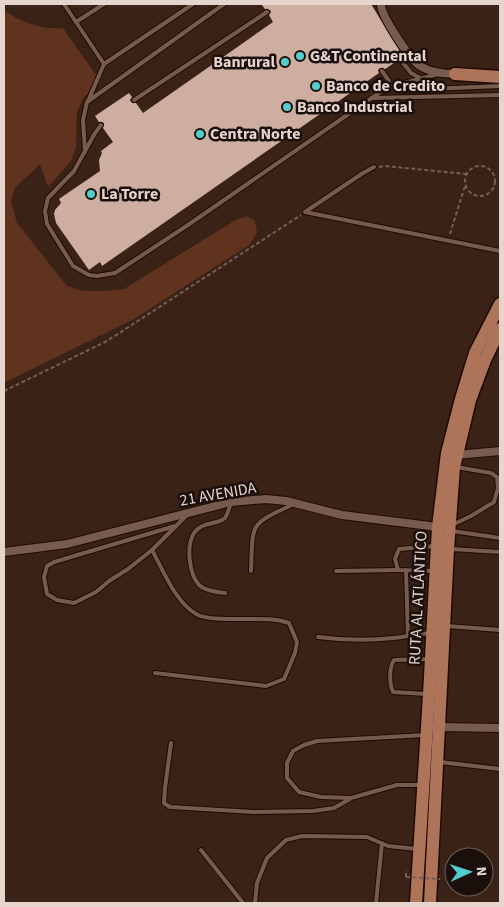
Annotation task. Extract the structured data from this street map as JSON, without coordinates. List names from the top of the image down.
{
  "streets": {
    "highway": ["RUTA AL ATLÁNTICO"],
    "street": ["21 AVENIDA"]
  },
  "crossings": [
    ["21 AVENIDA", "RUTA AL ATLÁNTICO"]
  ],
  "places": [
    "G&T Continental",
    "Banrural",
    "Banco de Credito",
    "Banco Industrial",
    "Centra Norte",
    "La Torre"
  ],
  "north": "right"
}
